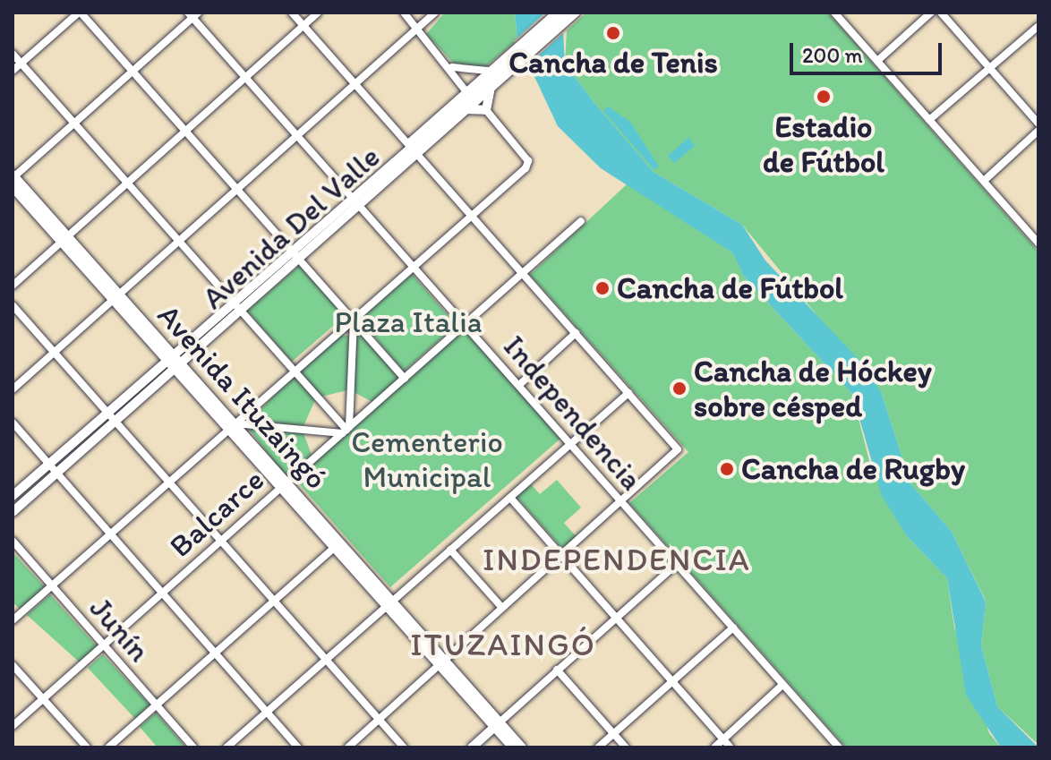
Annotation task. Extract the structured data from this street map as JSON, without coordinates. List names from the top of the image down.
{
  "streets": {
    "main road": ["Avenida Del Valle", "Avenida Ituzaingó"],
    "street": ["Independencia", "Balcarce", "Junín"]
  },
  "crossings": [
    ["Avenida Del Valle", "Avenida Ituzaingó"],
    ["Avenida Del Valle", "Independencia"],
    ["Avenida Ituzaingó", "Balcarce"],
    ["Independencia", "Balcarce"],
    ["Balcarce", "Junín"]
  ],
  "districts": ["INDEPENDENCIA", "ITUZAINGÓ"],
  "parks": ["Plaza Italia", "Cementerio Municipal"],
  "places": [
    "Cancha de Tenis",
    "Estadio de Fútbol",
    "Cancha de Fútbol",
    "Cancha de Hóckey sobre césped",
    "Cancha de Rugby"
  ],
  "scale_bar": "200 m"
}
